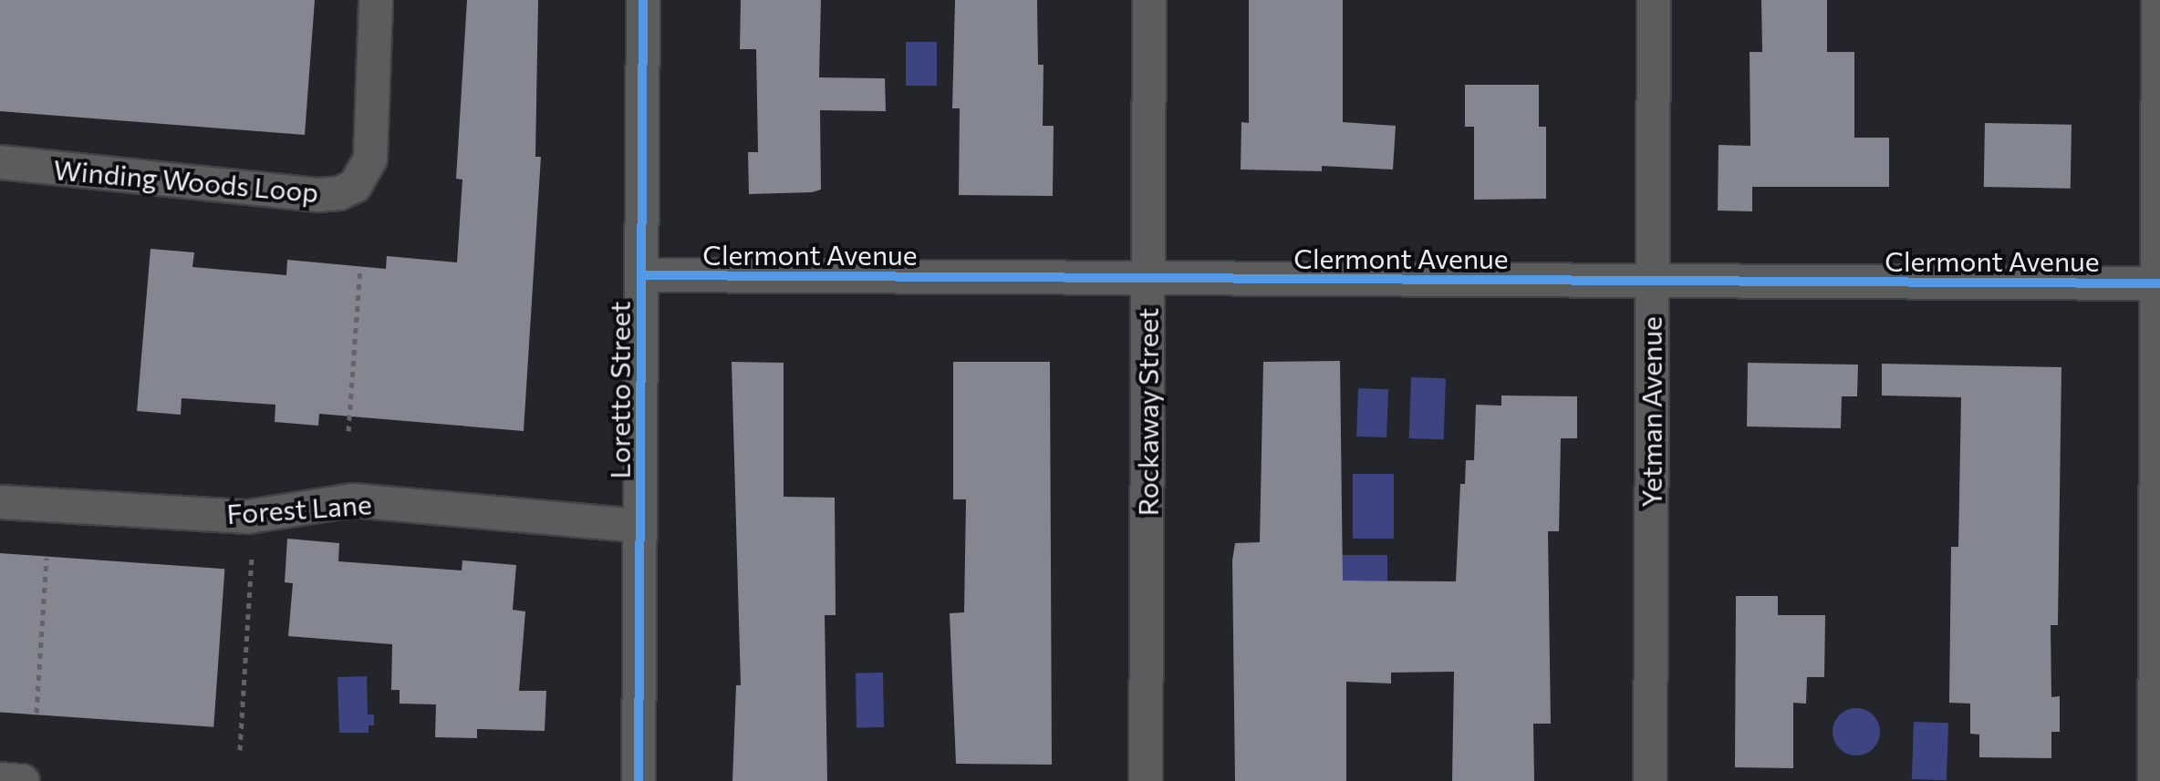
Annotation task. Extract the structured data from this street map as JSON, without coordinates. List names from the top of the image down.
{
  "streets": {
    "street": [
      "Winding Woods Loop",
      "Clermont Avenue",
      "Loretto Street",
      "Rockaway Street",
      "Yetman Avenue",
      "Forest Lane"
    ]
  },
  "crossings": [
    ["Clermont Avenue", "Loretto Street"],
    ["Clermont Avenue", "Rockaway Street"],
    ["Clermont Avenue", "Yetman Avenue"],
    ["Loretto Street", "Forest Lane"]
  ]
}
